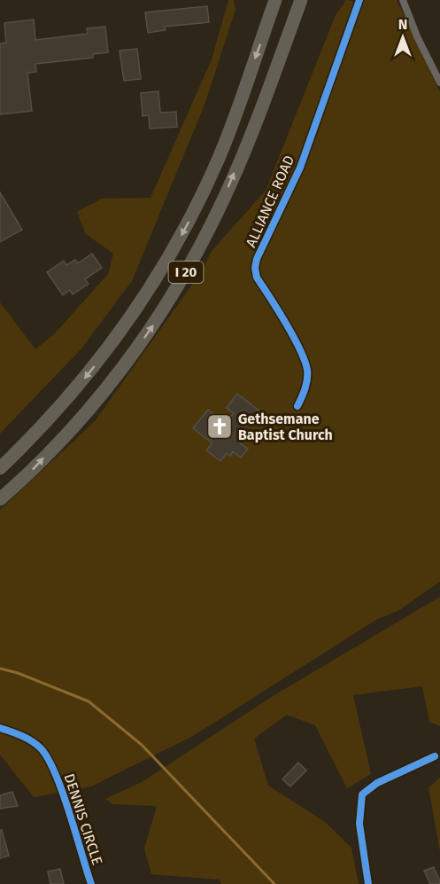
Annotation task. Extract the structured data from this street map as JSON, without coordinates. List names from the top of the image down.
{
  "streets": {
    "highway": ["I 20"],
    "street": ["ALLIANCE ROAD", "DENNIS CIRCLE"]
  },
  "places": {
    "church": ["Gethsemane Baptist Church"]
  },
  "north": "top"
}
